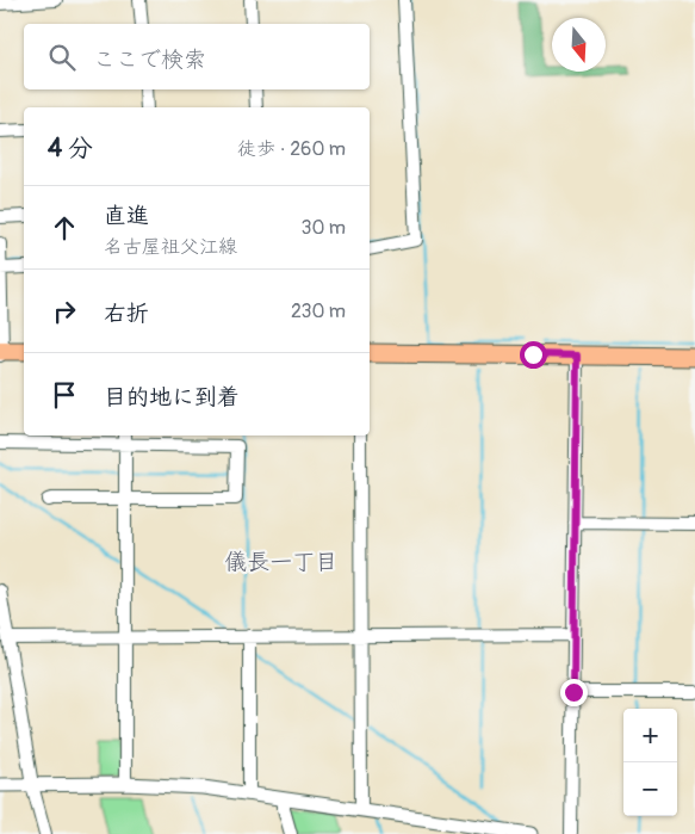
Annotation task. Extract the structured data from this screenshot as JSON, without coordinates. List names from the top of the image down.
{
  "districts": ["儀長一丁目"],
  "north": "bottom",
  "page": {
    "search": "ここで検索",
    "heading": ["4 分", "徒歩 · 260 m"],
    "list": [
      ["直進", "名古屋祖父江線", "30 m"],
      ["右折", "230 m"],
      "目的地に到着"
    ],
    "map_buttons": ["+", "−"]
  }
}
